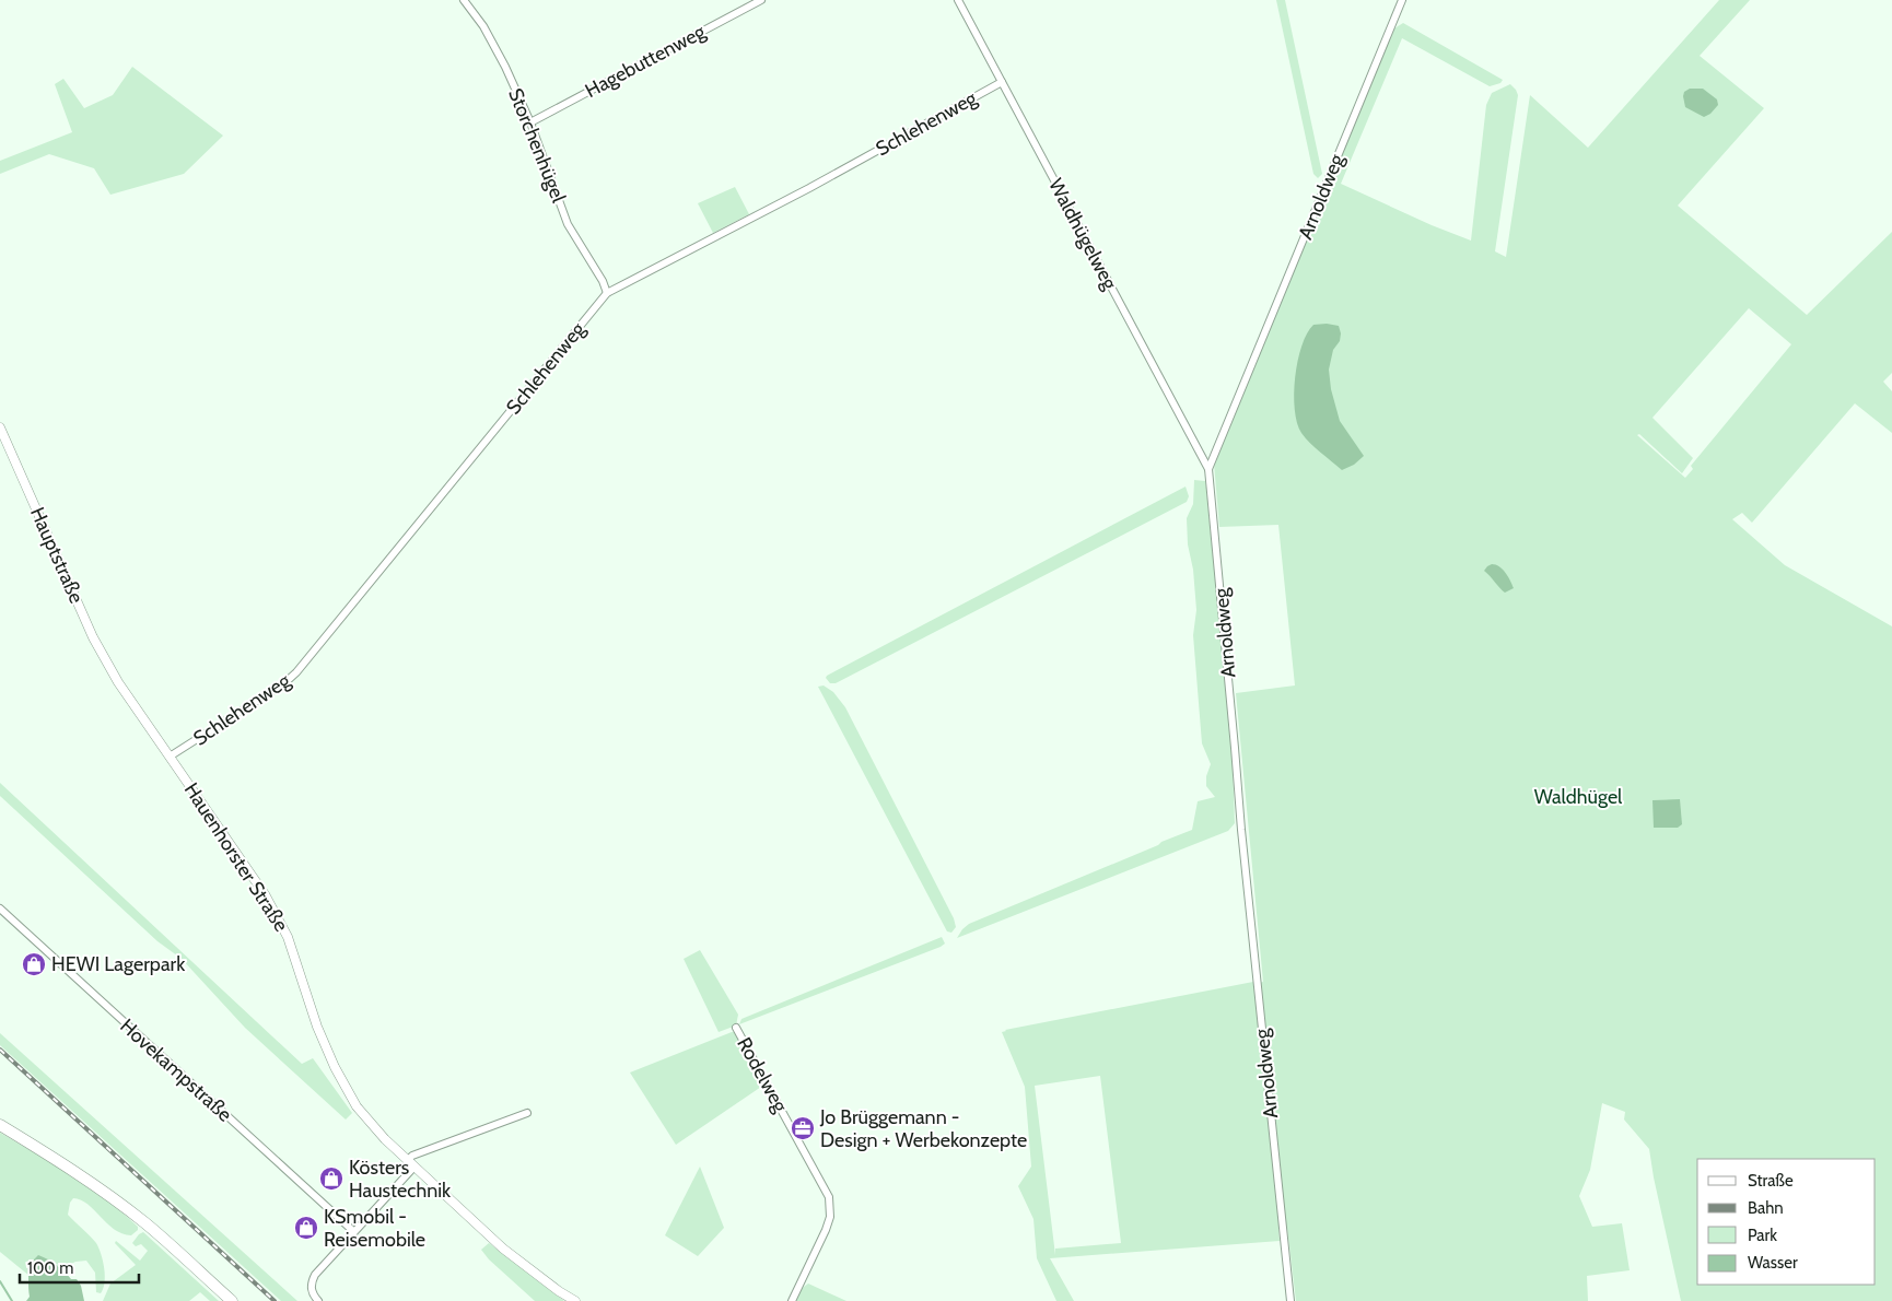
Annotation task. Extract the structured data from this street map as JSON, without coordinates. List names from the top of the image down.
{
  "streets": {
    "street": [
      "Hagebuttenweg",
      "Schlehenweg",
      "Storchenhügel",
      "Arnoldweg",
      "Waldhügelweg",
      "Hauptstraße",
      "Hauenhorster Straße",
      "Hovekampstraße",
      "Rodelweg"
    ]
  },
  "crossings": [
    ["Hagebuttenweg", "Storchenhügel"],
    ["Schlehenweg", "Storchenhügel"],
    ["Schlehenweg", "Waldhügelweg"],
    ["Schlehenweg", "Hauenhorster Straße"],
    ["Arnoldweg", "Waldhügelweg"],
    ["Hauptstraße", "Hauenhorster Straße"]
  ],
  "parks": ["Waldhügel"],
  "places": {
    "shop": ["HEWI Lagerpark", "Kösters Haustechnik", "KSmobil - Reisemobile"],
    "office": ["Jo Brüggemann - Design + Werbekonzepte"]
  },
  "legend": [
    "Straße",
    "Bahn",
    "Park",
    "Wasser"
  ],
  "scale_bar": "100 m"
}
